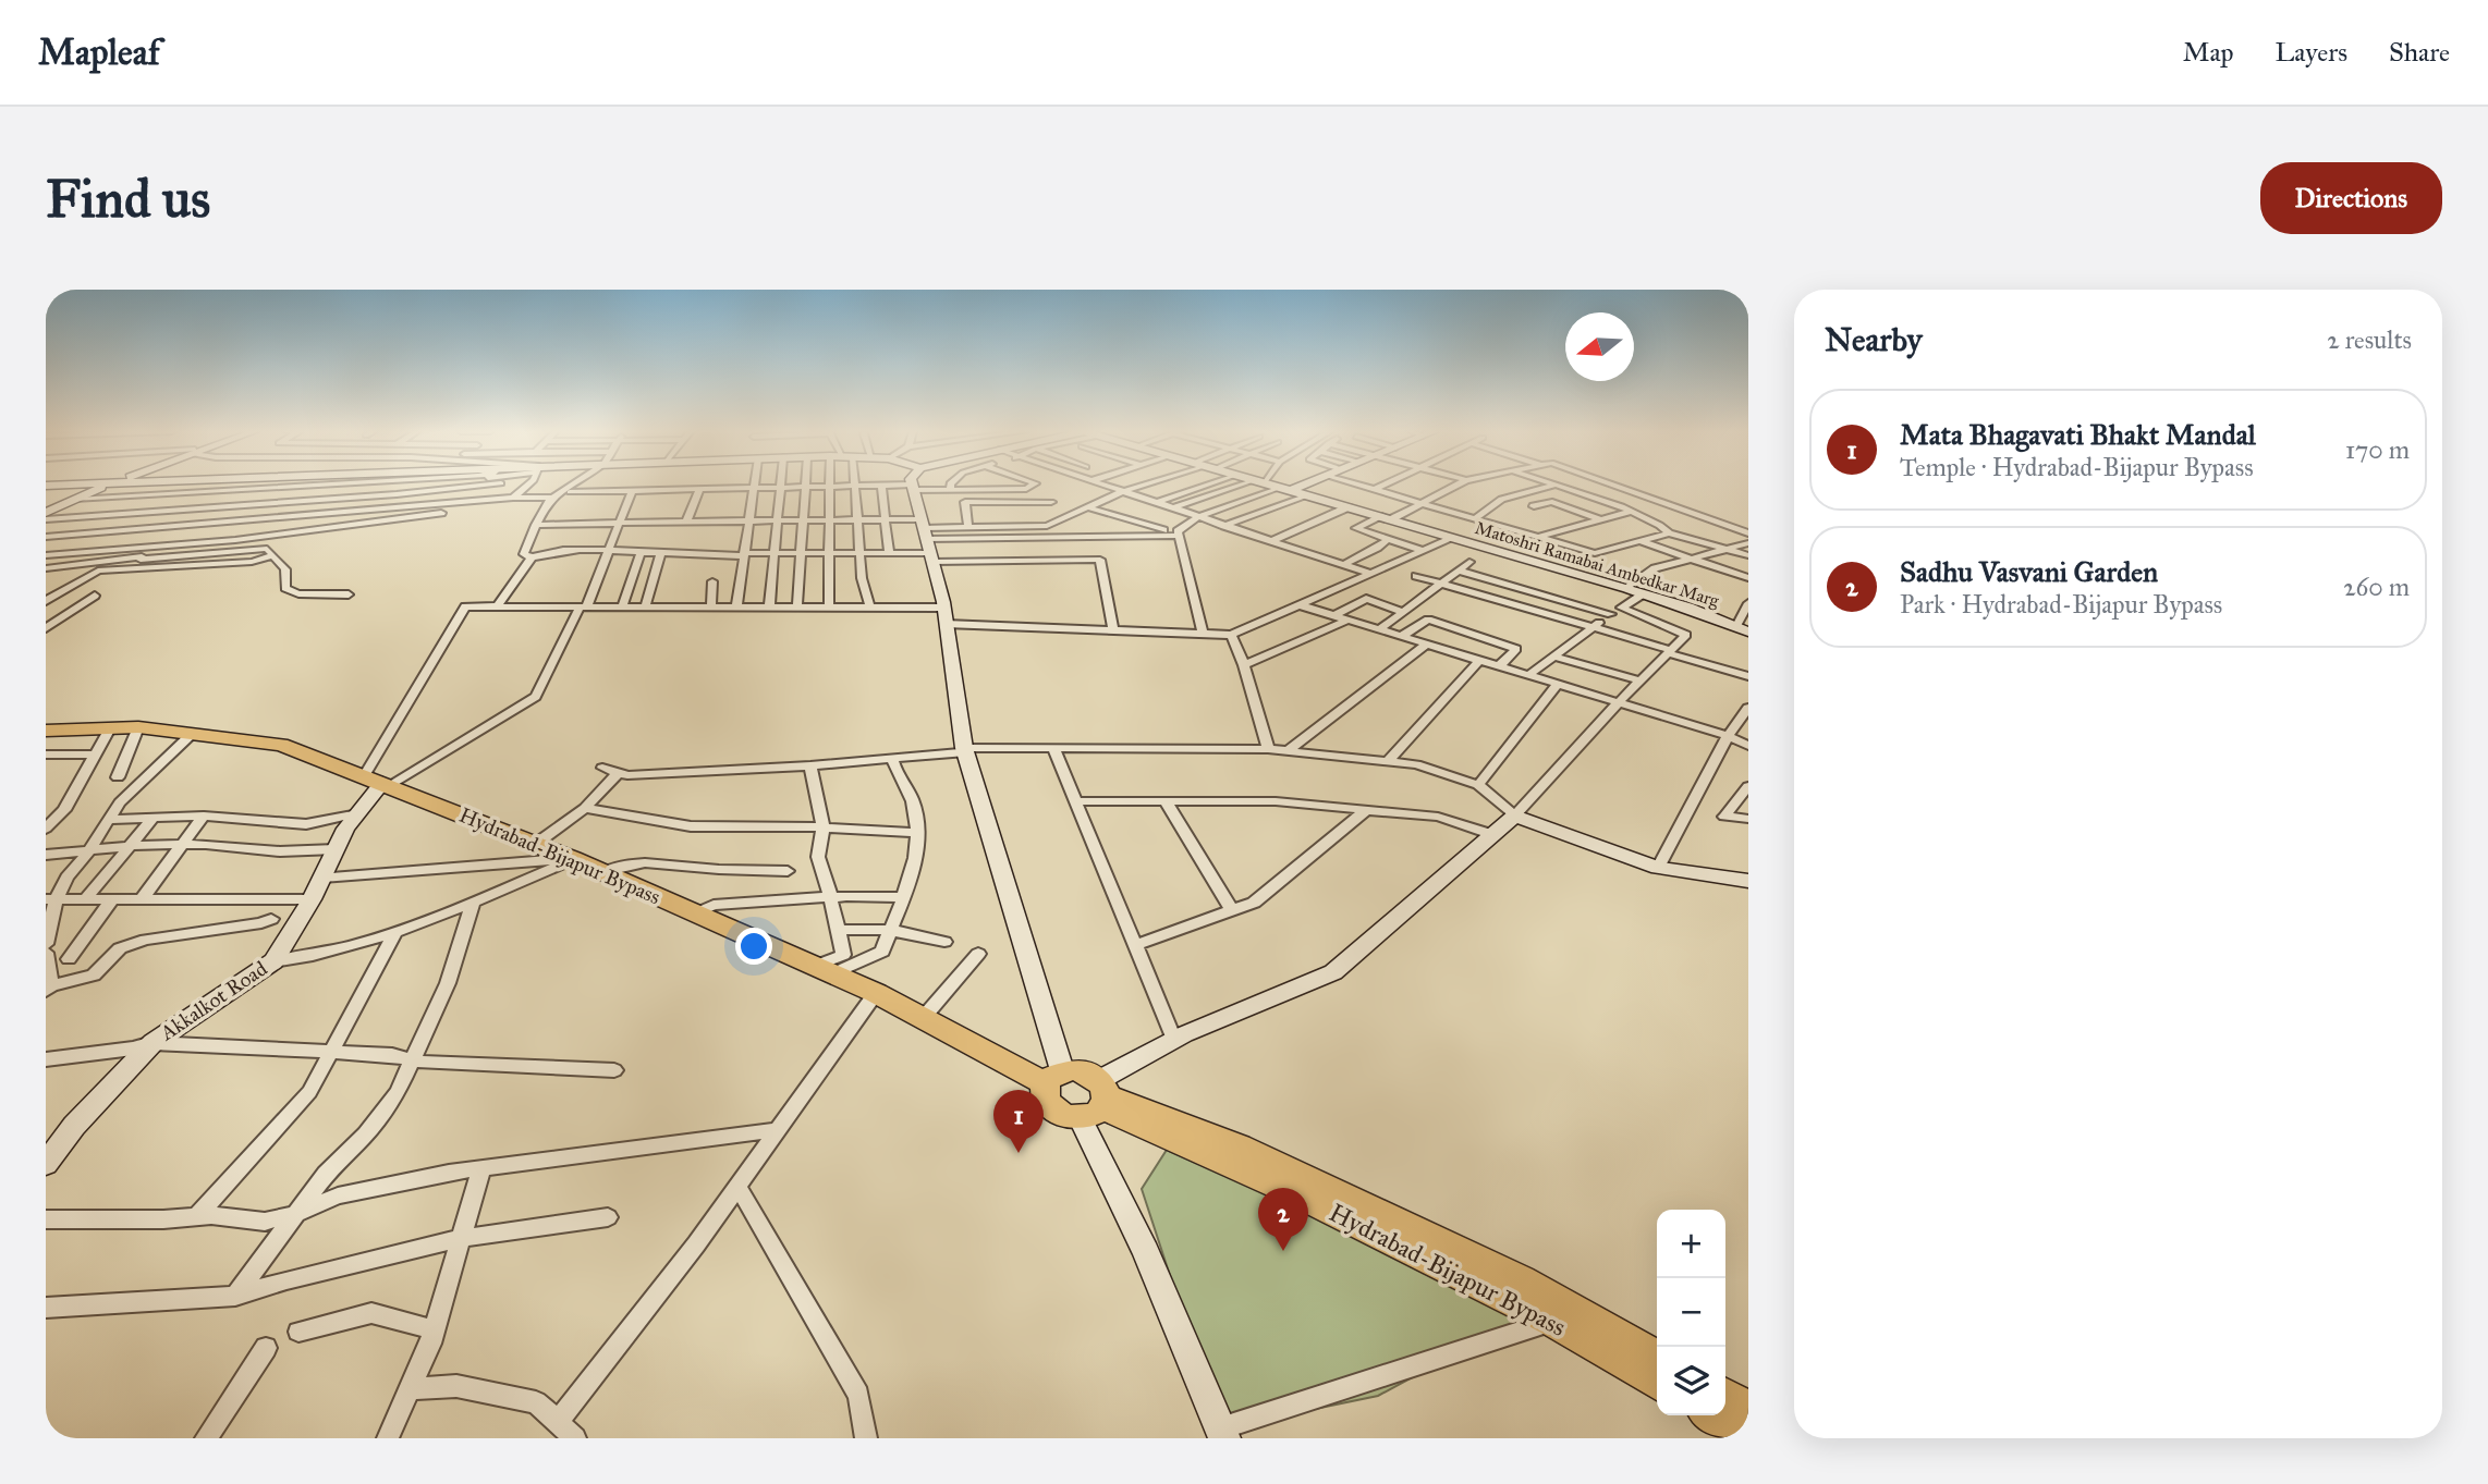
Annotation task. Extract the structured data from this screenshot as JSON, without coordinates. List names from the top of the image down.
{
  "streets": {
    "main road": ["Hydrabad-Bijapur Bypass"],
    "street": ["Matoshri Ramabai Ambedkar Marg", "Akkalkot Road"]
  },
  "crossings": [
    ["Hydrabad-Bijapur Bypass", "Akkalkot Road"]
  ],
  "north": "left",
  "page": {
    "header": "Mapleaf",
    "nav": ["Map", "Layers", "Share"],
    "buttons": "Directions",
    "title": "Find us",
    "heading": ["Nearby", "2 results"],
    "list": [
      {
        "mark": "1",
        "name": "Mata Bhagavati Bhakt Mandal",
        "note": "Temple · Hydrabad-Bijapur Bypass",
        "value": "170 m"
      },
      {
        "mark": "2",
        "name": "Sadhu Vasvani Garden",
        "note": "Park · Hydrabad-Bijapur Bypass",
        "value": "260 m"
      }
    ],
    "pins": ["1", "2"],
    "map_buttons": ["+", "−"]
  }
}
